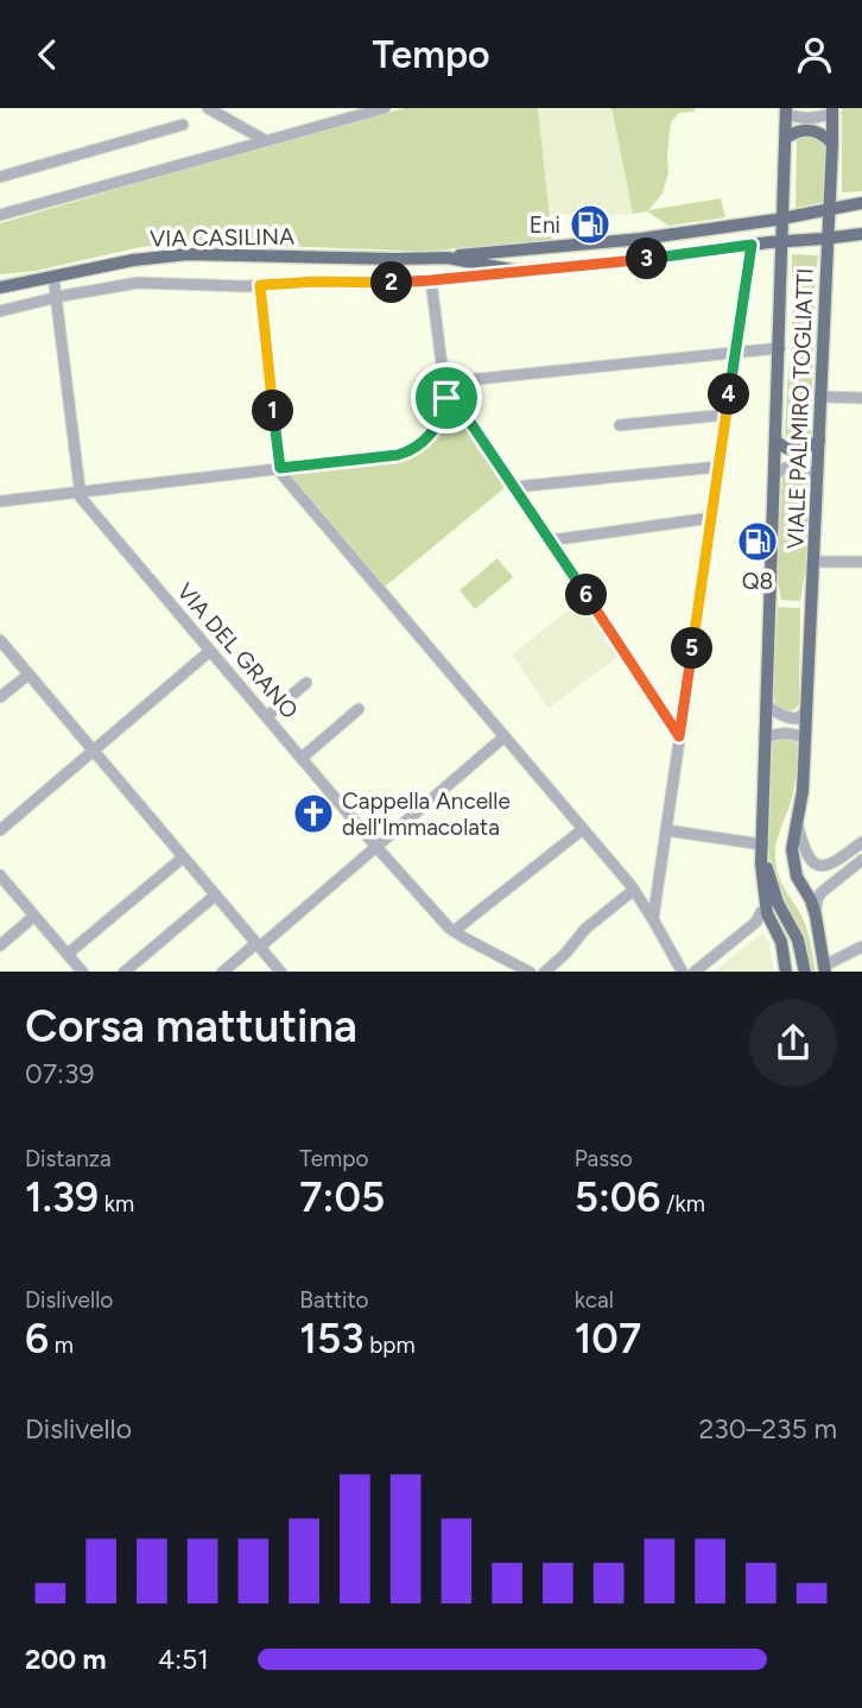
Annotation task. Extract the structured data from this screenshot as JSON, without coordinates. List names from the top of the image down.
{
  "streets": {
    "main road": ["VIA CASILINA", "VIALE PALMIRO TOGLIATTI"],
    "street": ["VIA DEL GRANO"]
  },
  "crossings": [
    ["VIA CASILINA", "VIALE PALMIRO TOGLIATTI"]
  ],
  "places": {
    "fuel station": ["Eni", "Q8"],
    "church": ["Cappella Ancelle dell'Immacolata"]
  },
  "page": {
    "header": "Tempo",
    "pins": [
      "3",
      "2",
      "4",
      "1",
      "6",
      "5"
    ],
    "heading": ["Corsa mattutina", "07:39"],
    "stats": [
      ["Distanza", "1.39 km"],
      ["Tempo", "7:05"],
      ["Passo", "5:06 /km"],
      ["Dislivello", "6 m"],
      ["Battito", "153 bpm"],
      ["kcal", "107"]
    ],
    "chart": ["Dislivello", "230–235 m"],
    "list": [
      {
        "name": "200 m",
        "note": "4:51"
      }
    ]
  }
}
